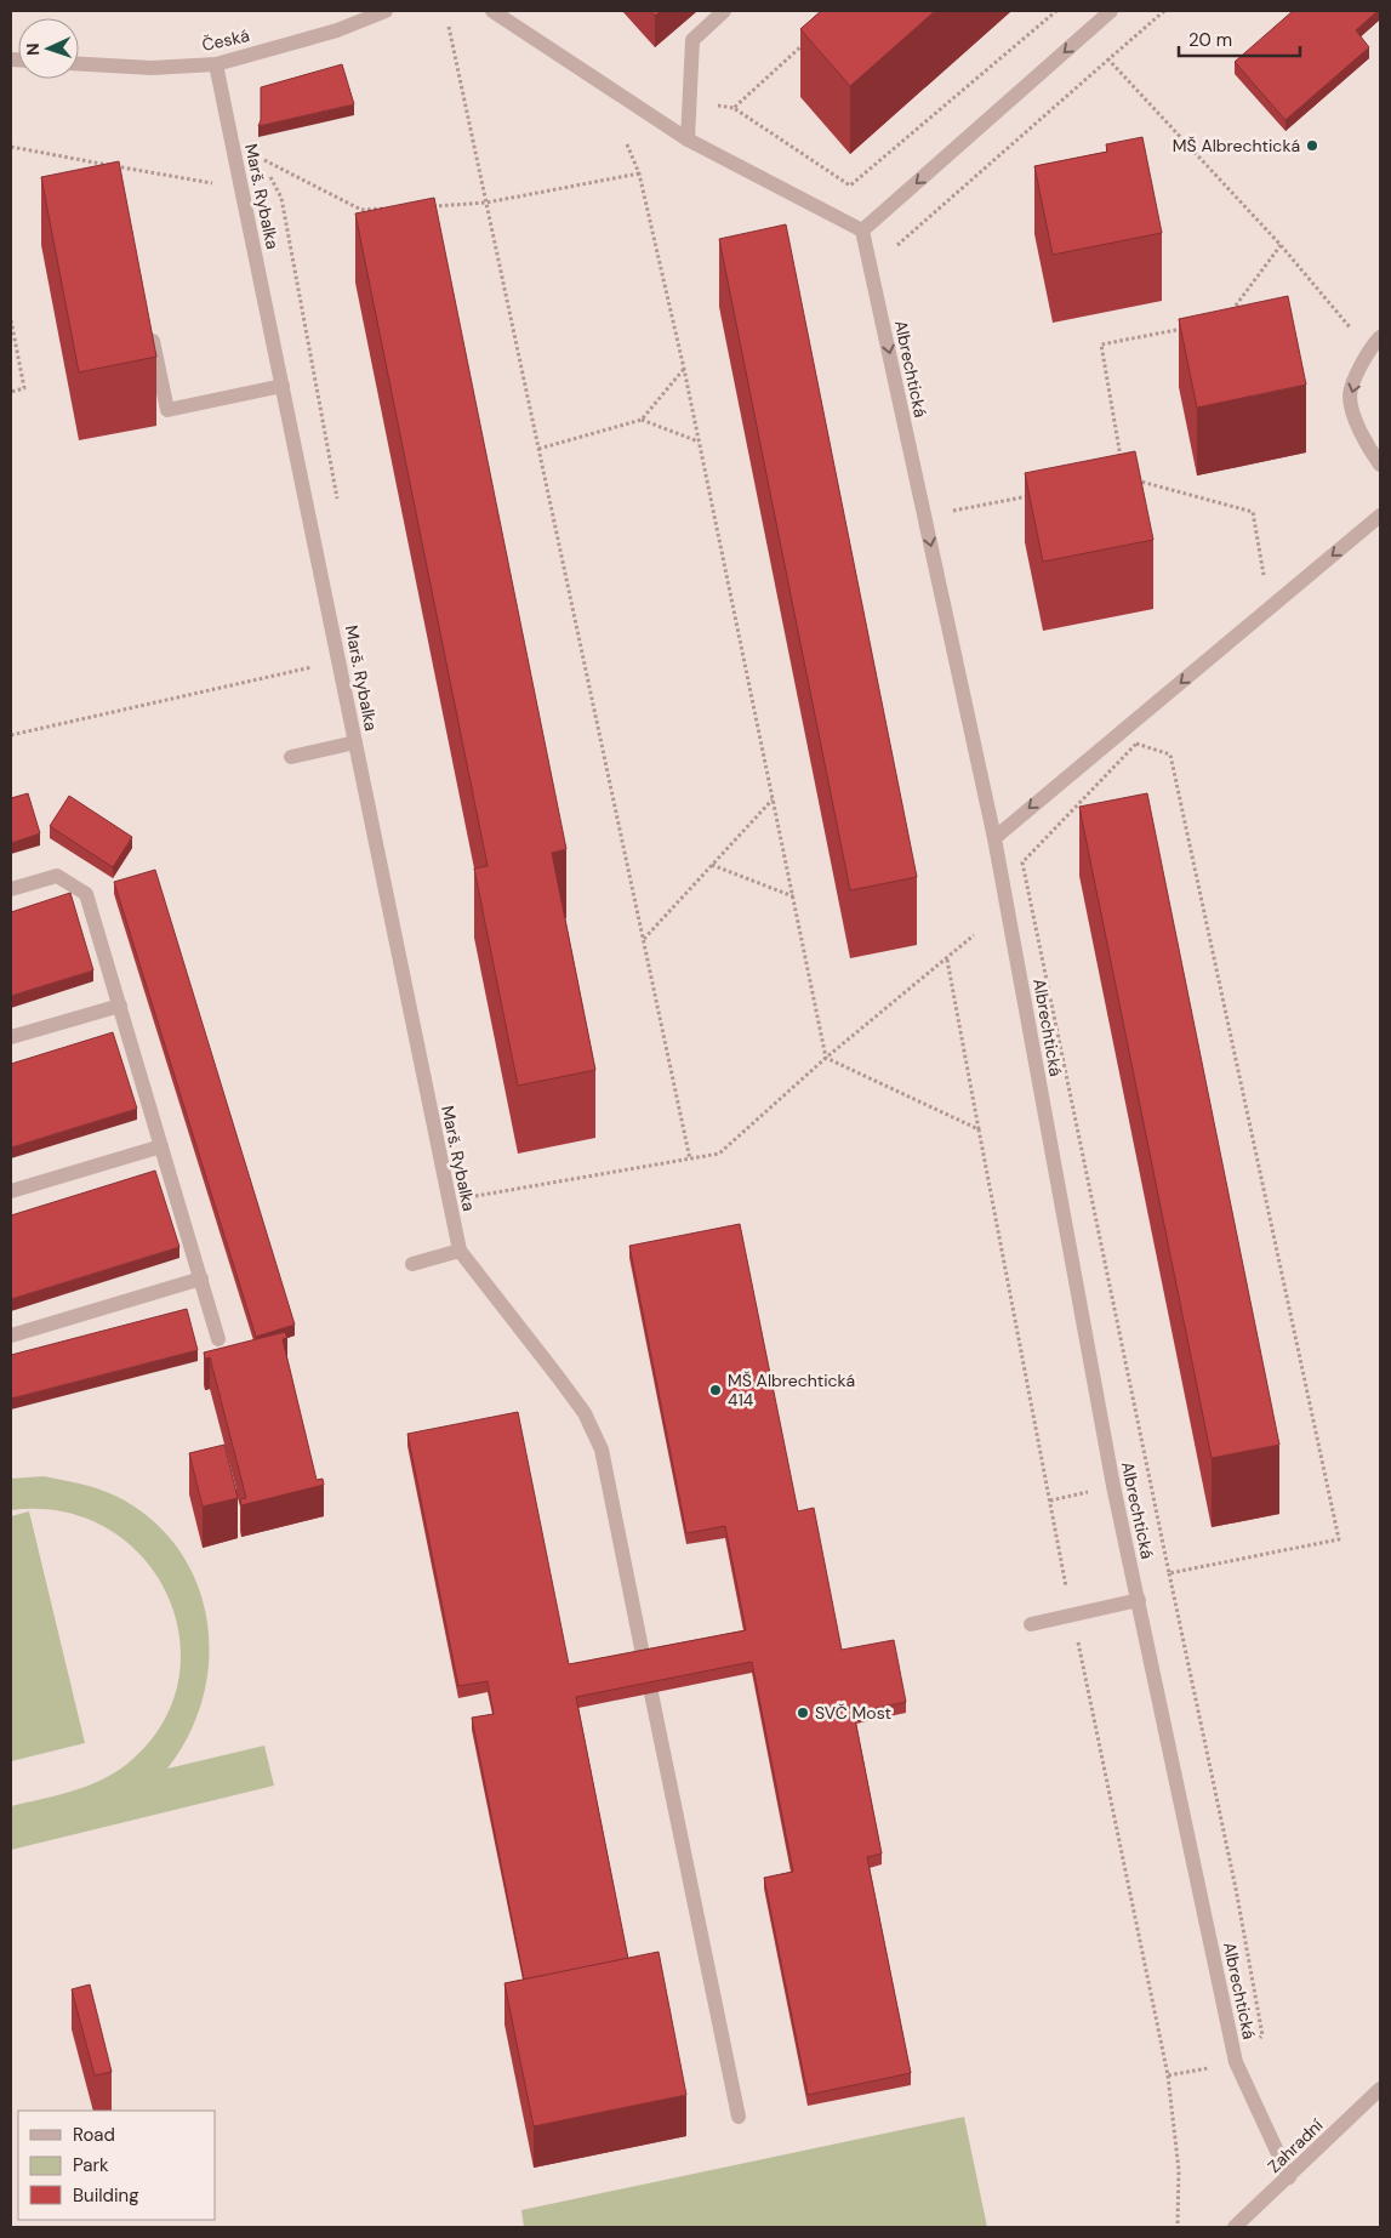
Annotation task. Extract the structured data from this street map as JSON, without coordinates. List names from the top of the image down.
{
  "streets": {
    "street": [
      "Česká",
      "Marš. Rybalka",
      "Albrechtická",
      "Zahradní"
    ]
  },
  "crossings": [
    ["Česká", "Marš. Rybalka"],
    ["Albrechtická", "Zahradní"]
  ],
  "places": ["MŠ Albrechtická", "MŠ Albrechtická 414", "SVČ Most"],
  "legend": ["Road", "Park", "Building"],
  "scale_bar": "20 m",
  "north": "left"
}
